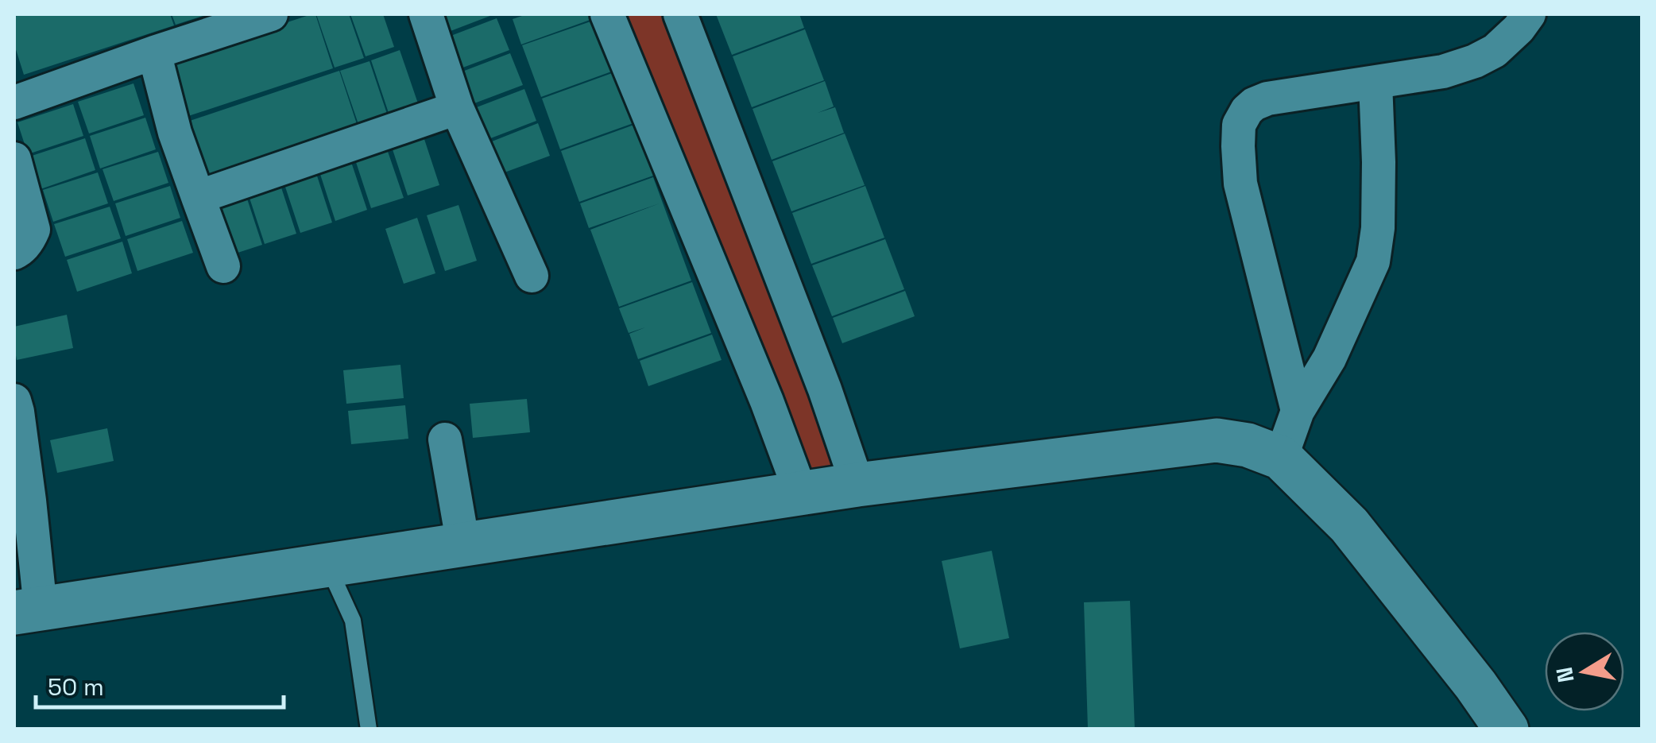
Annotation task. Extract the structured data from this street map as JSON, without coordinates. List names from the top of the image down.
{
  "scale_bar": "50 m",
  "north": "left"
}
